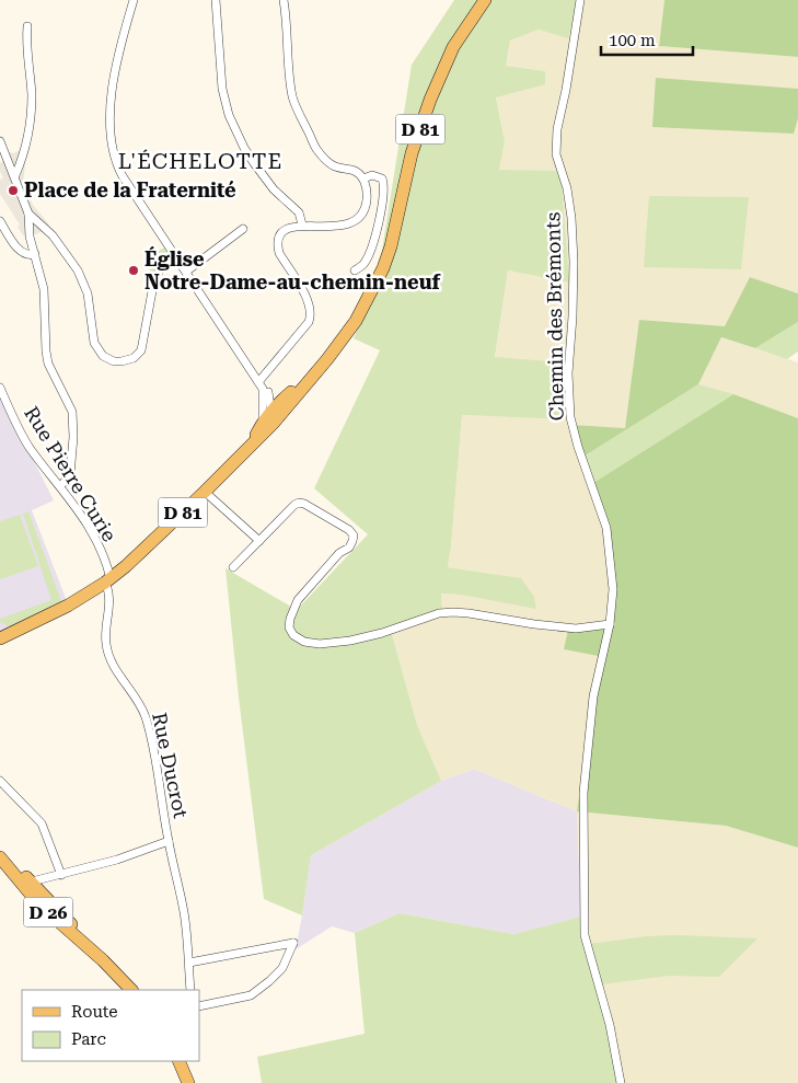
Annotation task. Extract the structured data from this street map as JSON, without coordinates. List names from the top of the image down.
{
  "streets": {
    "main road": ["D 81", "D 26"],
    "street": ["Chemin des Brémonts", "Rue Pierre Curie", "Rue Ducrot"]
  },
  "crossings": [
    ["D 81", "Rue Pierre Curie"],
    ["D 81", "Rue Ducrot"],
    ["Rue Pierre Curie", "Rue Ducrot"]
  ],
  "districts": ["L'ÉCHELOTTE"],
  "places": ["Place de la Fraternité", "Église Notre-Dame-au-chemin-neuf"],
  "legend": ["Route", "Parc"],
  "scale_bar": "100 m"
}
